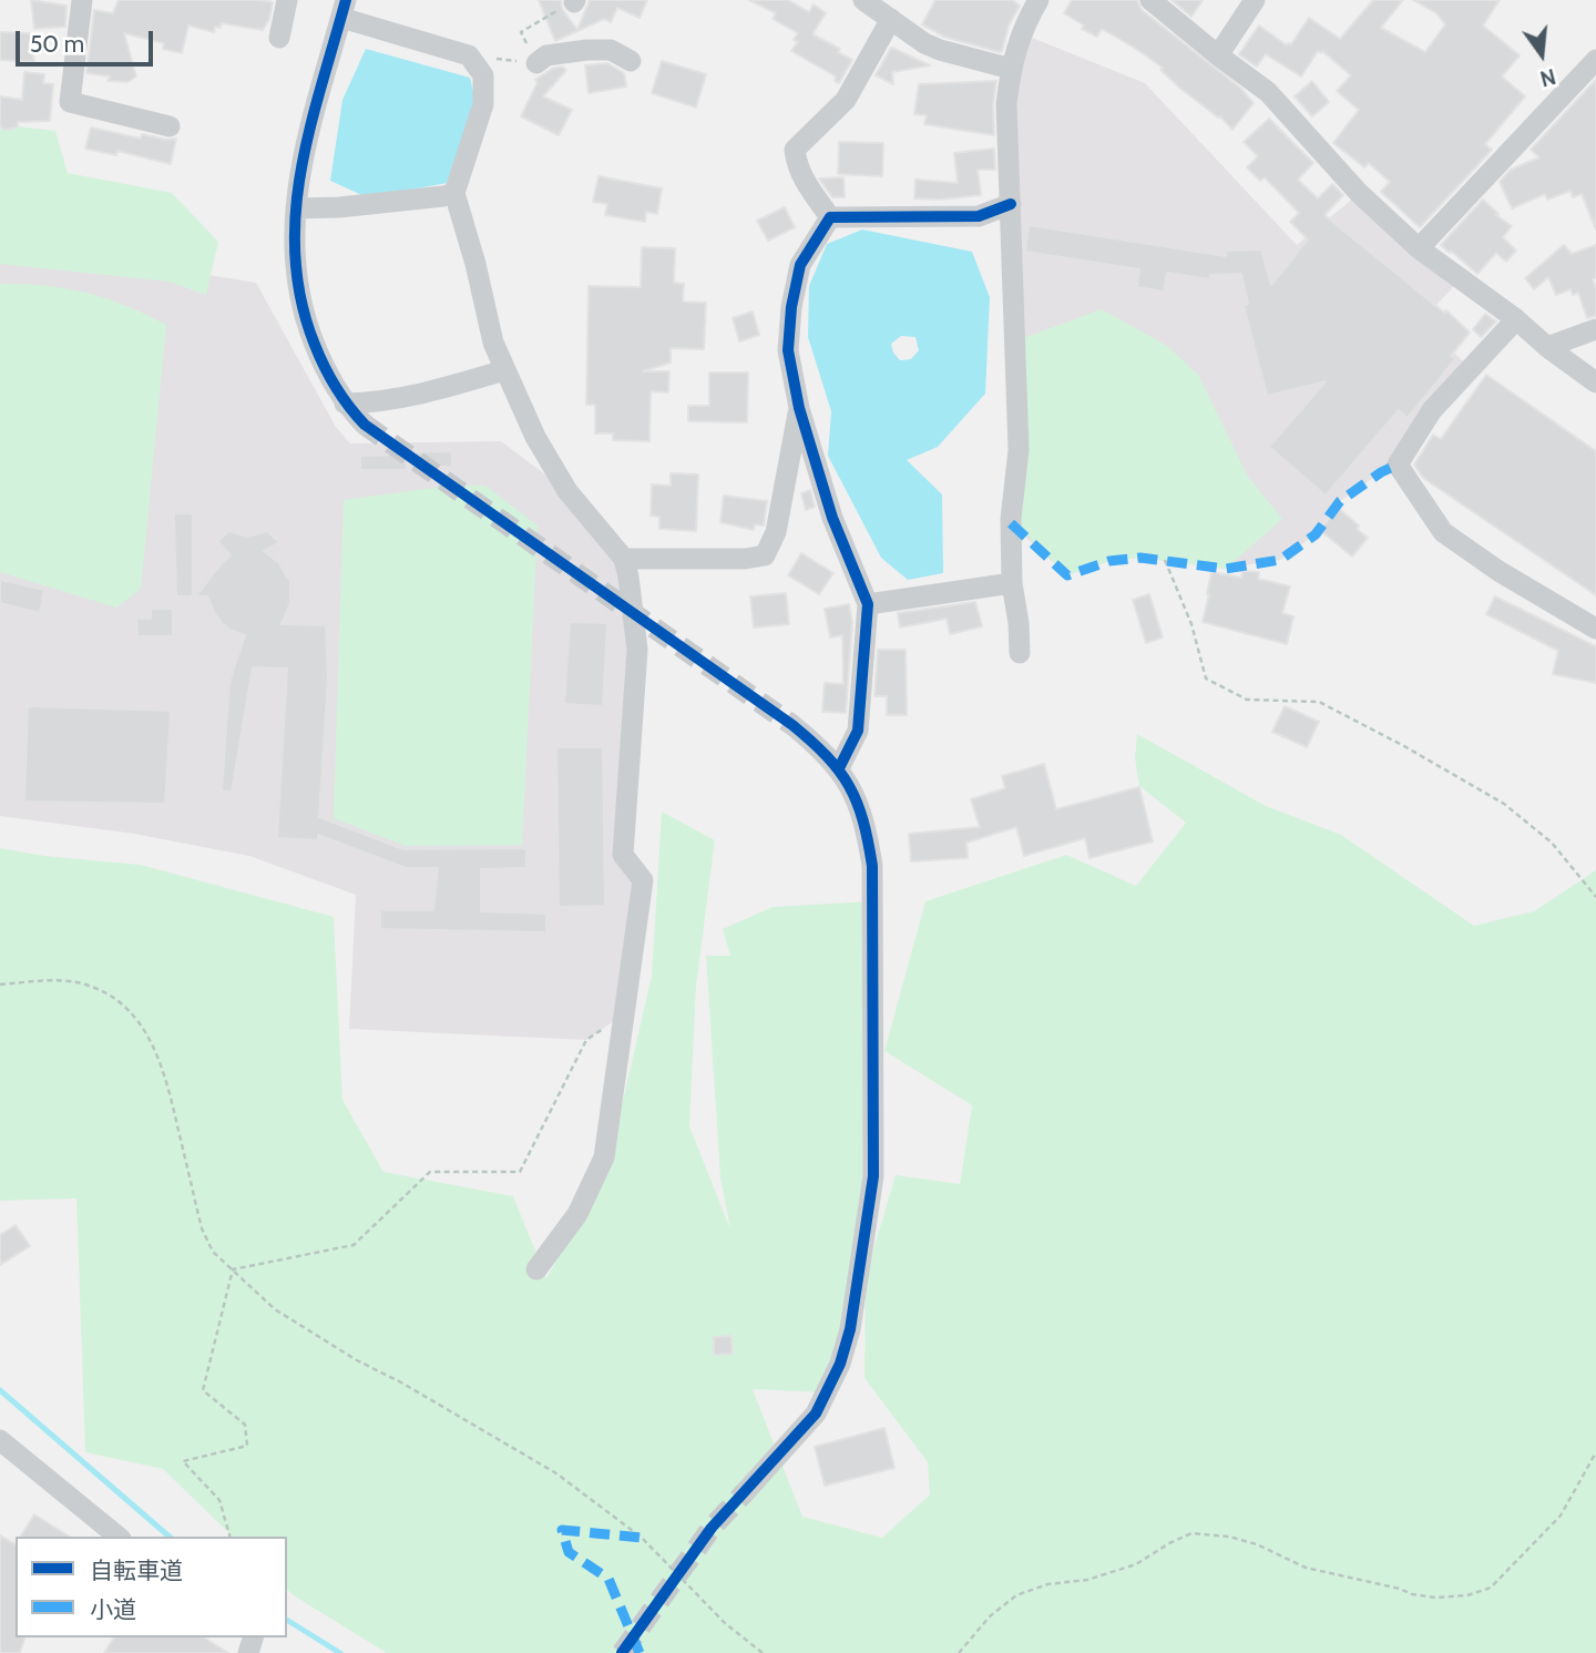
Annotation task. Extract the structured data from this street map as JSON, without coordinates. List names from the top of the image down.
{
  "legend": ["自転車道", "小道"],
  "scale_bar": "50 m",
  "north": "bottom"
}
